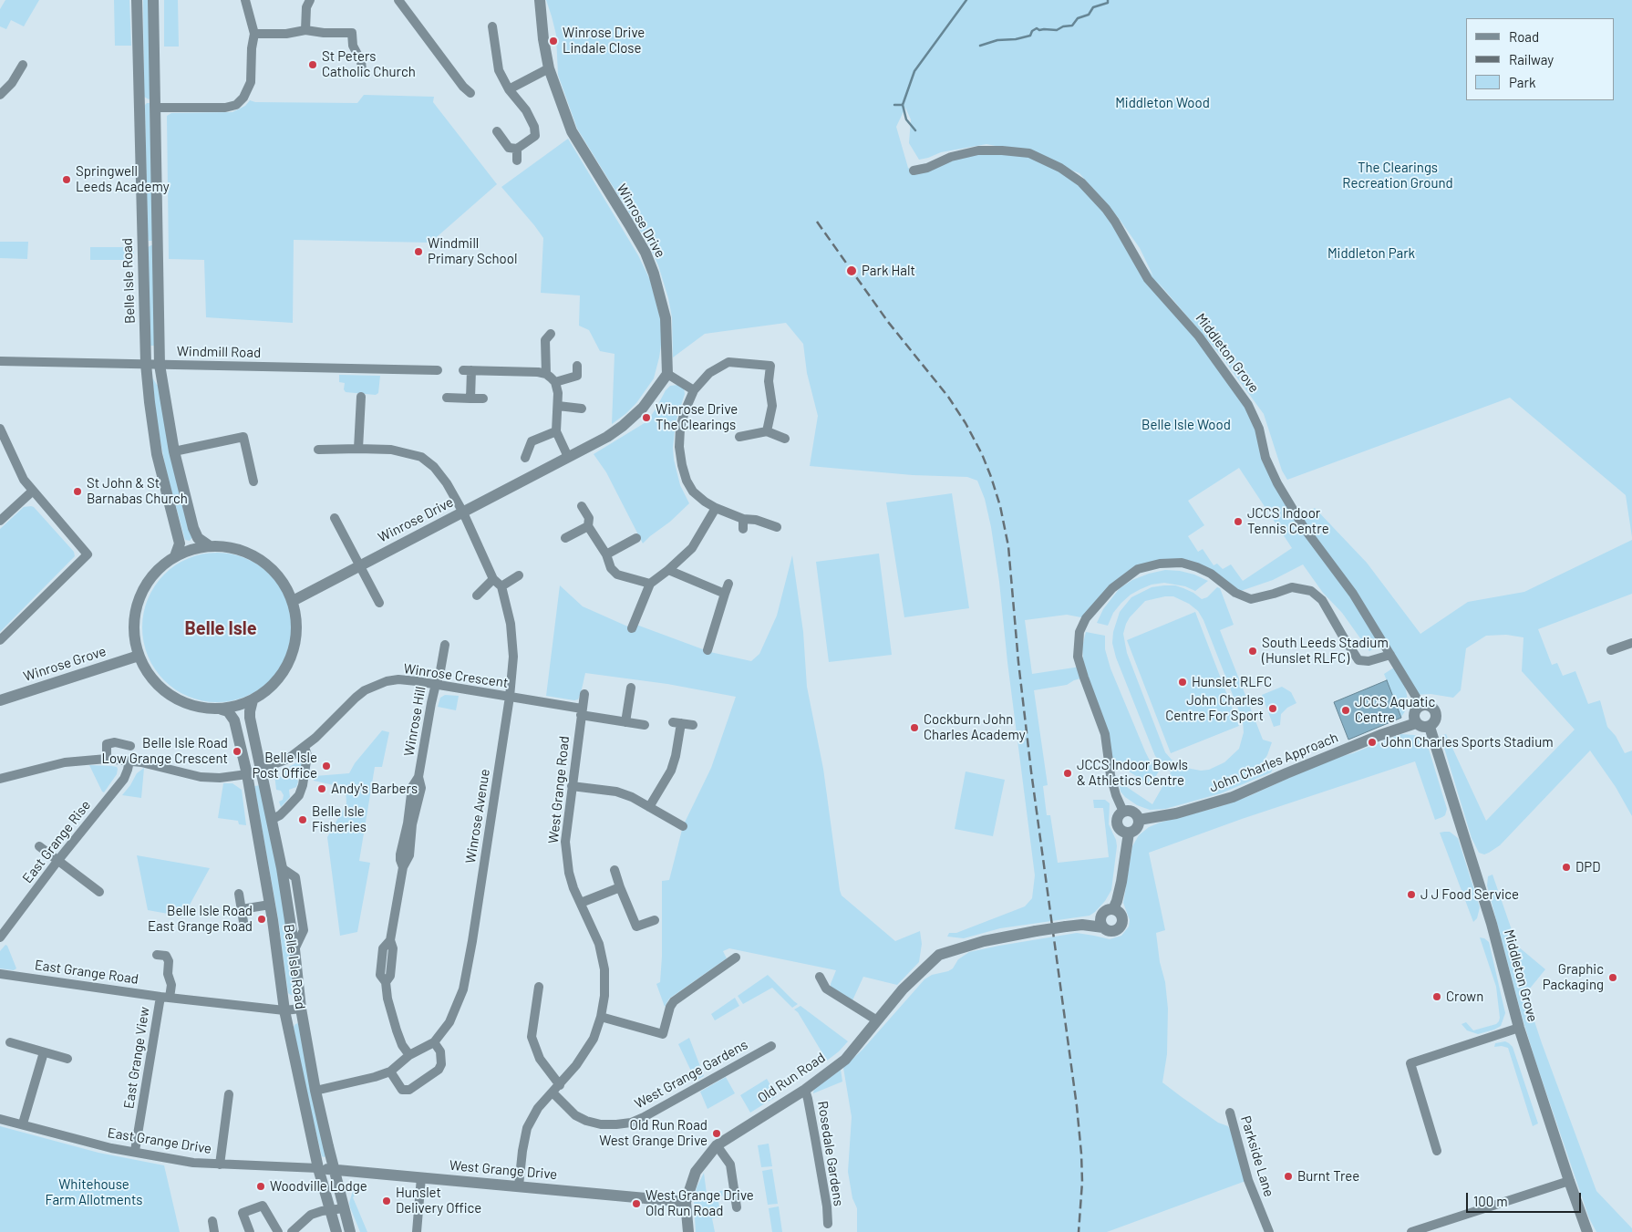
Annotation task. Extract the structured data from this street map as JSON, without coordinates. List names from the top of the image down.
{
  "streets": {
    "street": [
      "Winrose Drive",
      "Belle Isle Road",
      "Windmill Road",
      "Middleton Grove",
      "Winrose Grove",
      "Winrose Crescent",
      "Winrose Hill",
      "John Charles Approach",
      "West Grange Road",
      "Winrose Avenue",
      "East Grange Rise",
      "East Grange Road",
      "East Grange View",
      "West Grange Gardens",
      "Old Run Road",
      "East Grange Drive",
      "Rosedale Gardens",
      "Parkside Lane",
      "West Grange Drive"
    ]
  },
  "crossings": [
    ["Winrose Drive", "Belle Isle Road"],
    ["Winrose Drive", "Winrose Grove"],
    ["Belle Isle Road", "Windmill Road"],
    ["Belle Isle Road", "Winrose Grove"],
    ["Belle Isle Road", "Winrose Crescent"],
    ["Belle Isle Road", "Winrose Avenue"],
    ["Belle Isle Road", "East Grange Road"],
    ["Belle Isle Road", "East Grange Drive"],
    ["Belle Isle Road", "West Grange Drive"],
    ["Middleton Grove", "John Charles Approach"],
    ["Winrose Crescent", "Winrose Hill"],
    ["Winrose Crescent", "West Grange Road"],
    ["Winrose Crescent", "Winrose Avenue"],
    ["Winrose Crescent", "East Grange Rise"],
    ["Winrose Hill", "Winrose Avenue"],
    ["West Grange Road", "West Grange Gardens"],
    ["West Grange Road", "West Grange Drive"],
    ["East Grange Road", "East Grange View"],
    ["East Grange View", "East Grange Drive"],
    ["Old Run Road", "Rosedale Gardens"],
    ["Old Run Road", "West Grange Drive"],
    ["East Grange Drive", "West Grange Drive"]
  ],
  "districts": ["Belle Isle"],
  "parks": [
    "Middleton Wood",
    "The Clearings Recreation Ground",
    "Middleton Park",
    "Belle Isle Wood",
    "Whitehouse Farm Allotments"
  ],
  "places": [
    "Winrose Drive Lindale Close",
    "St Peters Catholic Church",
    "Springwell Leeds Academy",
    "Windmill Primary School",
    "Park Halt",
    "Winrose Drive The Clearings",
    "St John & St Barnabas Church",
    "JCCS Indoor Tennis Centre",
    "South Leeds Stadium (Hunslet RLFC)",
    "Hunslet RLFC",
    "John Charles Centre For Sport",
    "JCCS Aquatic Centre",
    "Cockburn John Charles Academy",
    "John Charles Sports Stadium",
    "Belle Isle Road Low Grange Crescent",
    "Belle Isle Post Office",
    "JCCS Indoor Bowls & Athletics Centre",
    "Andy's Barbers",
    "Belle Isle Fisheries",
    "DPD",
    "J J Food Service",
    "Belle Isle Road East Grange Road",
    "Graphic Packaging",
    "Crown",
    "Old Run Road West Grange Drive",
    "Burnt Tree",
    "Woodville Lodge",
    "Hunslet Delivery Office",
    "West Grange Drive Old Run Road"
  ],
  "legend": ["Road", "Railway", "Park"],
  "scale_bar": "100 m"
}
